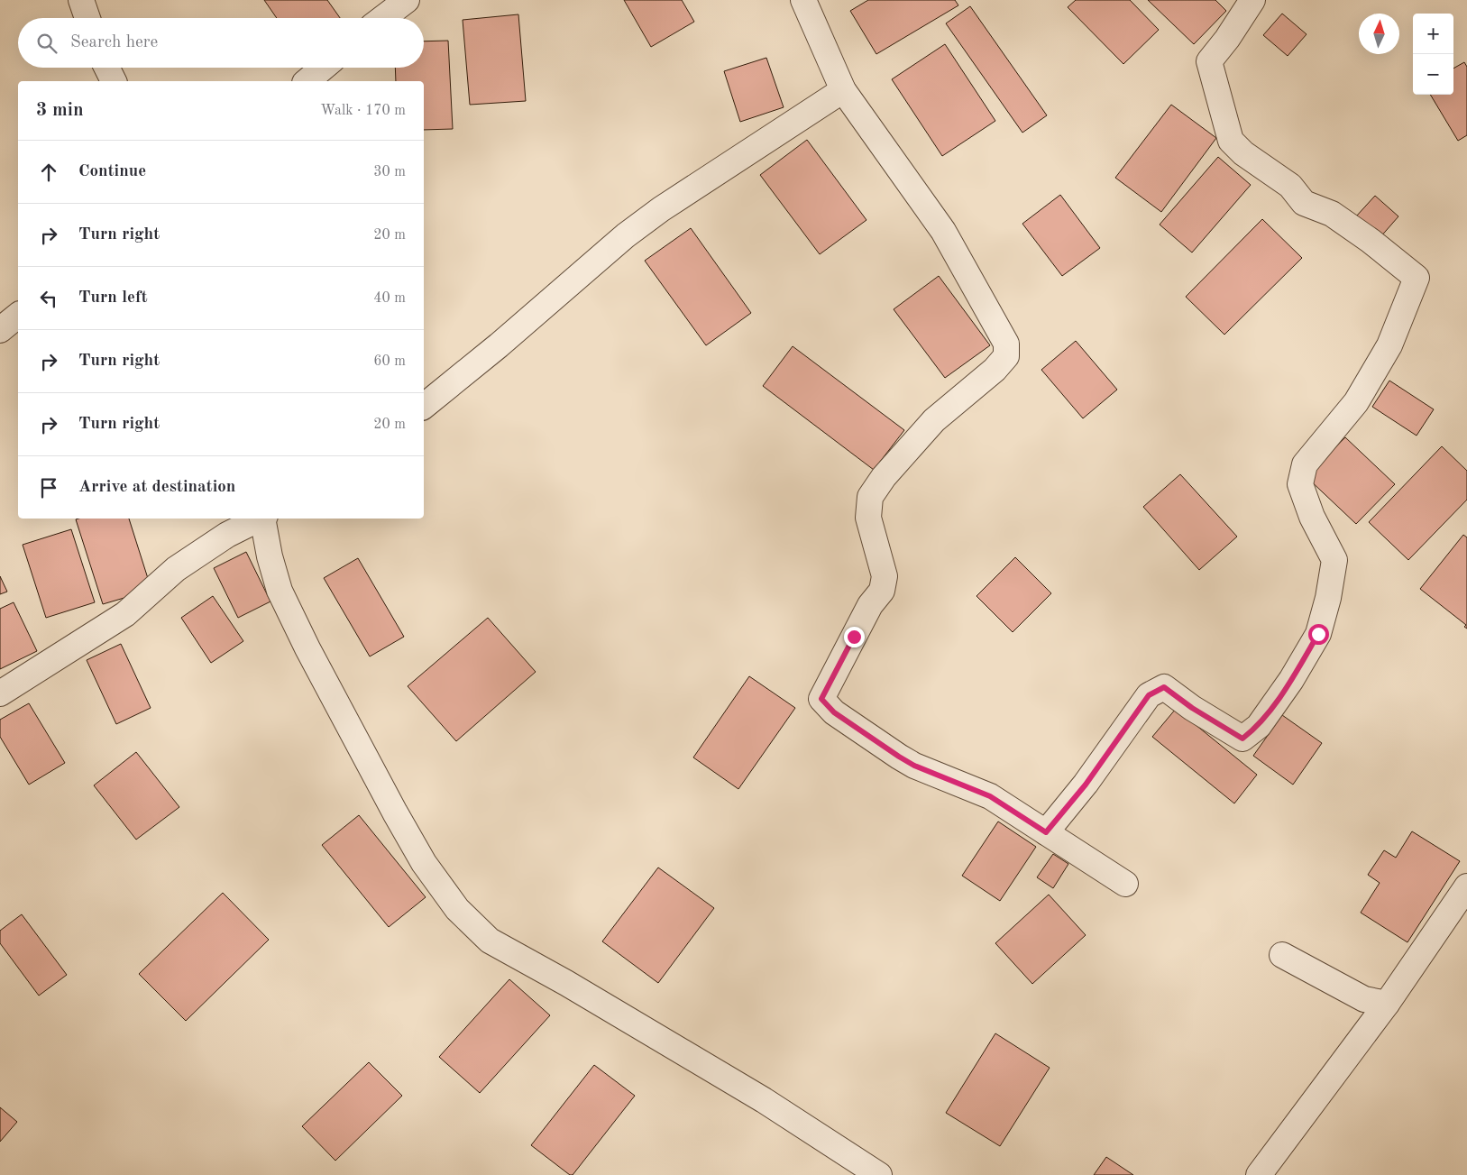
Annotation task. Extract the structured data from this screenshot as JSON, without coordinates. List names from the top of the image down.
{
  "north": "top",
  "page": {
    "map_buttons": ["+", "−"],
    "search": "Search here",
    "heading": ["3 min", "Walk · 170 m"],
    "list": [
      ["Continue", "30 m"],
      ["Turn right", "20 m"],
      ["Turn left", "40 m"],
      ["Turn right", "60 m"],
      ["Turn right", "20 m"],
      "Arrive at destination"
    ]
  }
}
